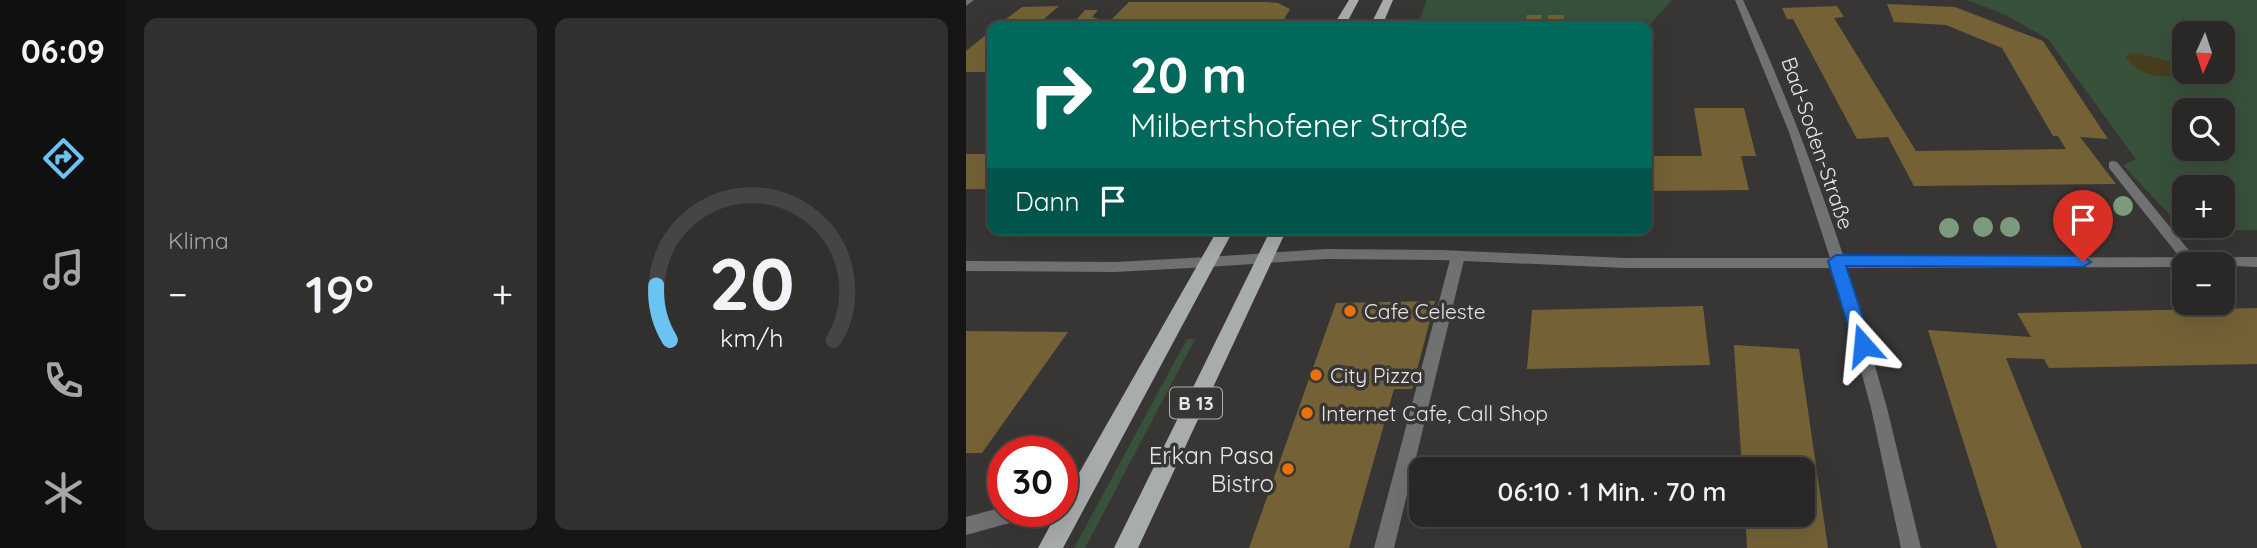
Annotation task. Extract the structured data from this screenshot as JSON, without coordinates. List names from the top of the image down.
{
  "streets": {
    "main road": ["B 13"],
    "street": ["Bad-Soden-Straße"]
  },
  "places": [
    "Cafe Celeste",
    "City Pizza",
    "Internet Cafe, Call Shop",
    "Erkan Pasa Bistro"
  ],
  "north": "bottom",
  "page": {
    "tabs": "06:09",
    "tile": "Klima",
    "map_buttons": ["+", "−"],
    "turn": ["20 m", "Milbertshofener Straße"],
    "then": "Dann",
    "heat": ["−", "19°", "+"],
    "limit": "30",
    "trip": "06:10 · 1 Min. · 70 m",
    "gauge": ["20", "km/h"]
  }
}
